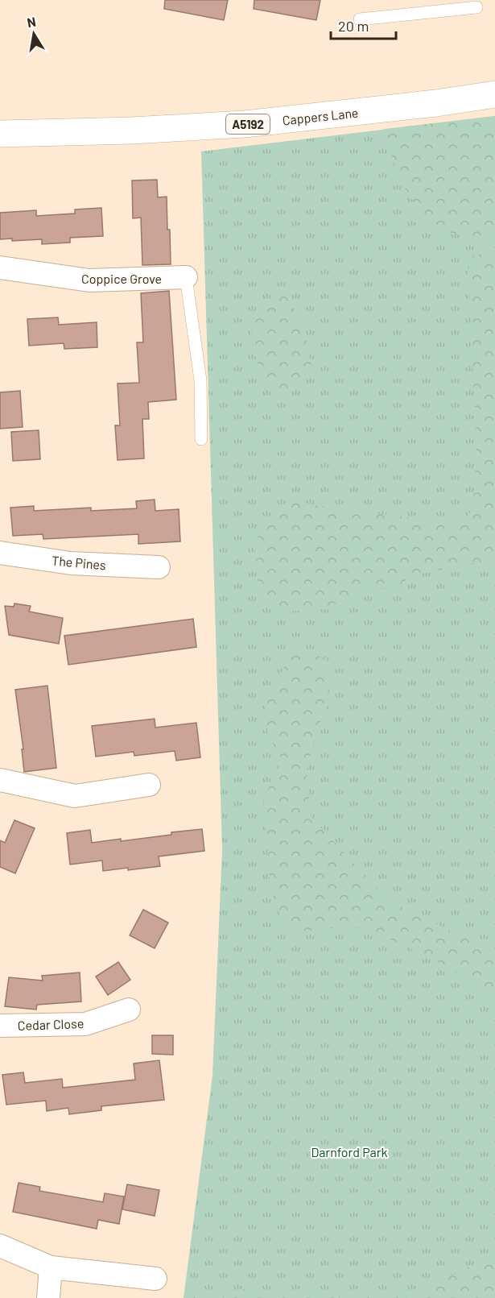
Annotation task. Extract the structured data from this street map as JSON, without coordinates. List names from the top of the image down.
{
  "streets": {
    "highway": ["Cappers Lane", "A5192"],
    "street": ["Coppice Grove", "The Pines", "Cedar Close"]
  },
  "parks": ["Darnford Park"],
  "scale_bar": "20 m",
  "north": "top"
}
